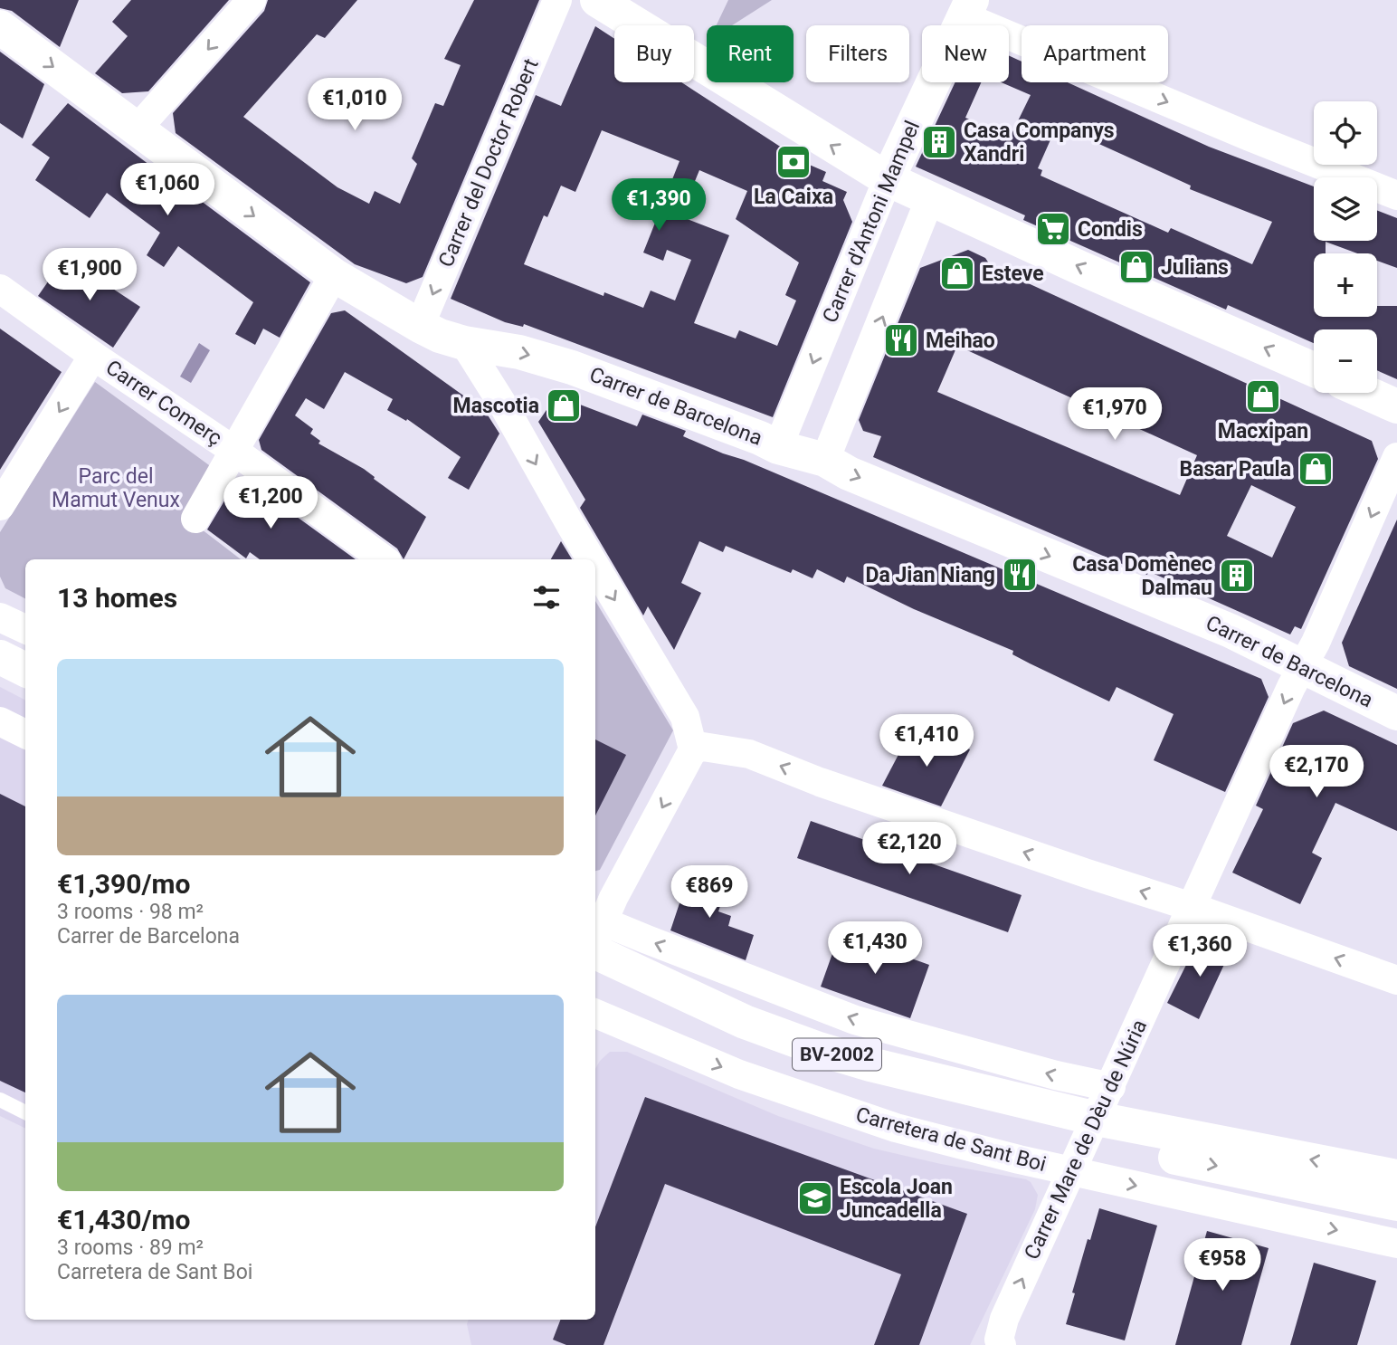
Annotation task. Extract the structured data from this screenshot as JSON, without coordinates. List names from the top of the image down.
{
  "streets": {
    "street": [
      "Carrer del Doctor Robert",
      "Carrer d'Antoni Mampel",
      "Carrer Comerç",
      "Carrer de Barcelona",
      "BV-2002",
      "Carretera de Sant Boi",
      "Carrer Mare de Dèu de Núria"
    ]
  },
  "crossings": [
    ["Carrer del Doctor Robert", "Carrer de Barcelona"],
    ["Carrer d'Antoni Mampel", "Carrer de Barcelona"],
    ["Carrer de Barcelona", "Carrer Mare de Dèu de Núria"],
    ["BV-2002", "Carrer Mare de Dèu de Núria"],
    ["Carretera de Sant Boi", "Carrer Mare de Dèu de Núria"]
  ],
  "one_way": ["Carrer del Doctor Robert"],
  "parks": ["Parc del Mamut Venux"],
  "places": {
    "building": ["Casa Companys Xandri", "Casa Domènec Dalmau"],
    "bank": ["La Caixa"],
    "supermarket": ["Condis"],
    "shop": [
      "Julians",
      "Esteve",
      "Macxipan",
      "Mascotia",
      "Basar Paula"
    ],
    "restaurant": ["Meihao", "Da Jian Niang"],
    "school or university": ["Escola Joan Juncadella"]
  },
  "page": {
    "chip": [
      "Buy",
      "Rent",
      "Filters",
      "New",
      "Apartment"
    ],
    "price": [
      "€1,010",
      "€1,060",
      "€1,390",
      "€1,900",
      "€1,970",
      "€1,200",
      "€1,410",
      "€2,170",
      "€2,120",
      "€869",
      "€1,430",
      "€1,360",
      "€958"
    ],
    "map_buttons": ["+", "−"],
    "heading": "13 homes",
    "list": [
      {
        "name": "€1,390/mo",
        "note": "3 rooms · 98 m² · Carrer de Barcelona"
      },
      {
        "name": "€1,430/mo",
        "note": "3 rooms · 89 m² · Carretera de Sant Boi"
      }
    ]
  }
}
